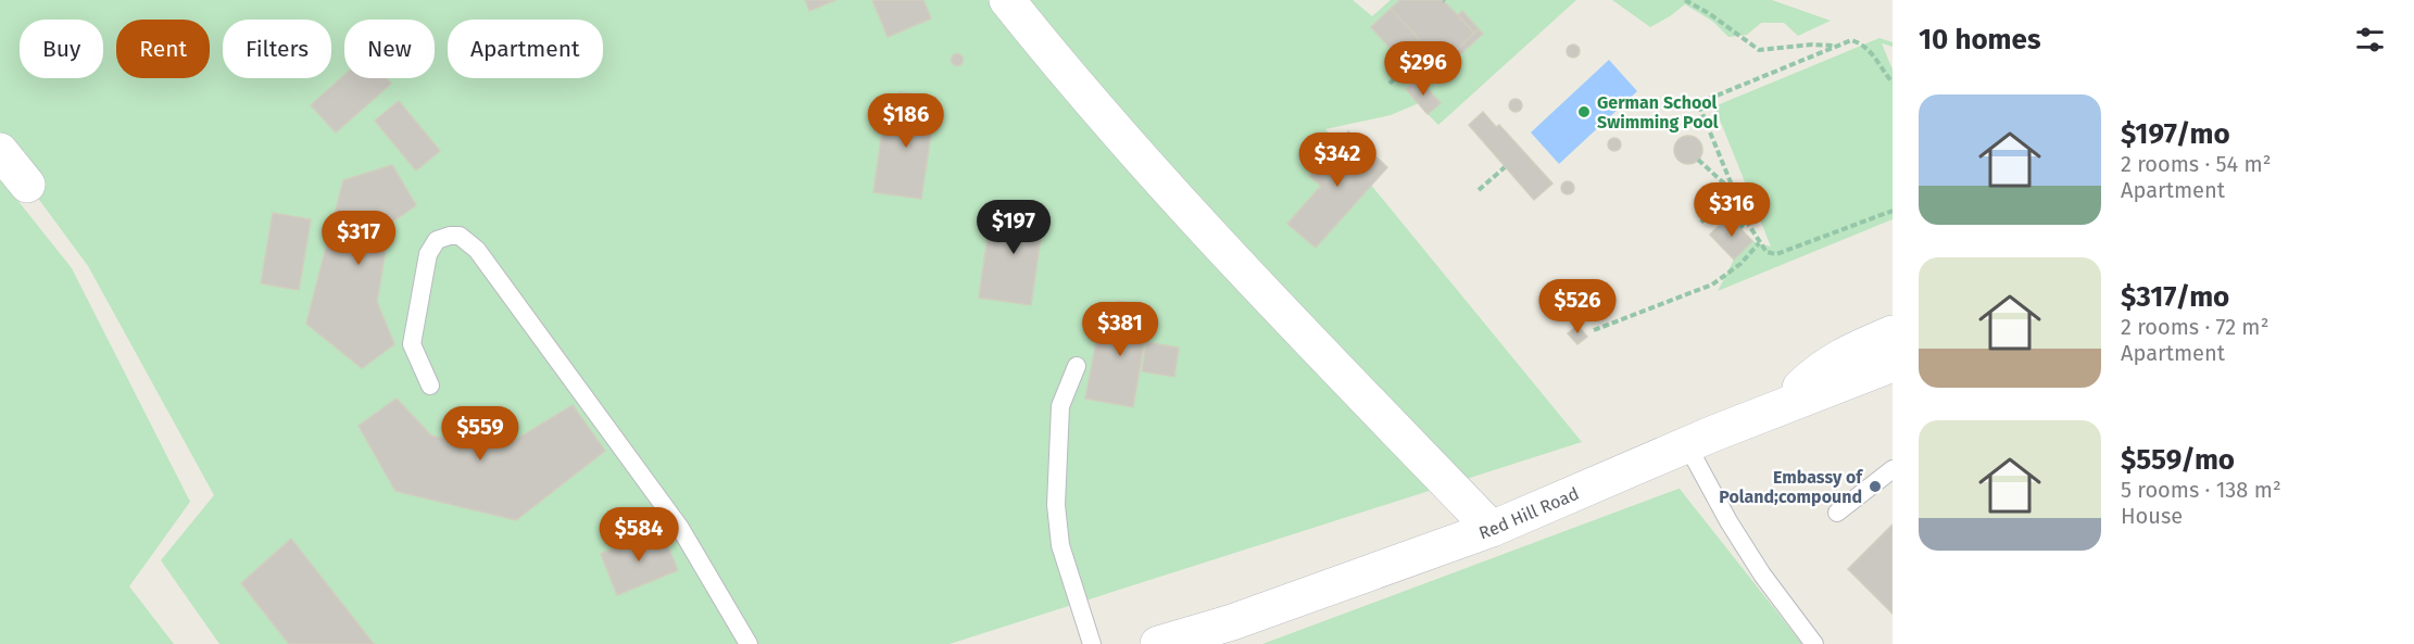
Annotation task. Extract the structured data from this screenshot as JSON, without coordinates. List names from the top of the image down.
{
  "streets": {
    "street": ["Red Hill Road"]
  },
  "places": ["German School Swimming Pool", "Embassy of Poland;compound"],
  "page": {
    "heading": "10 homes",
    "chip": [
      "Buy",
      "Rent",
      "Filters",
      "New",
      "Apartment"
    ],
    "price": [
      "$296",
      "$186",
      "$342",
      "$316",
      "$197",
      "$317",
      "$526",
      "$381",
      "$559",
      "$584"
    ],
    "list": [
      {
        "name": "$197/mo",
        "note": "2 rooms · 54 m² · Apartment"
      },
      {
        "name": "$317/mo",
        "note": "2 rooms · 72 m² · Apartment"
      },
      {
        "name": "$559/mo",
        "note": "5 rooms · 138 m² · House"
      }
    ]
  }
}
